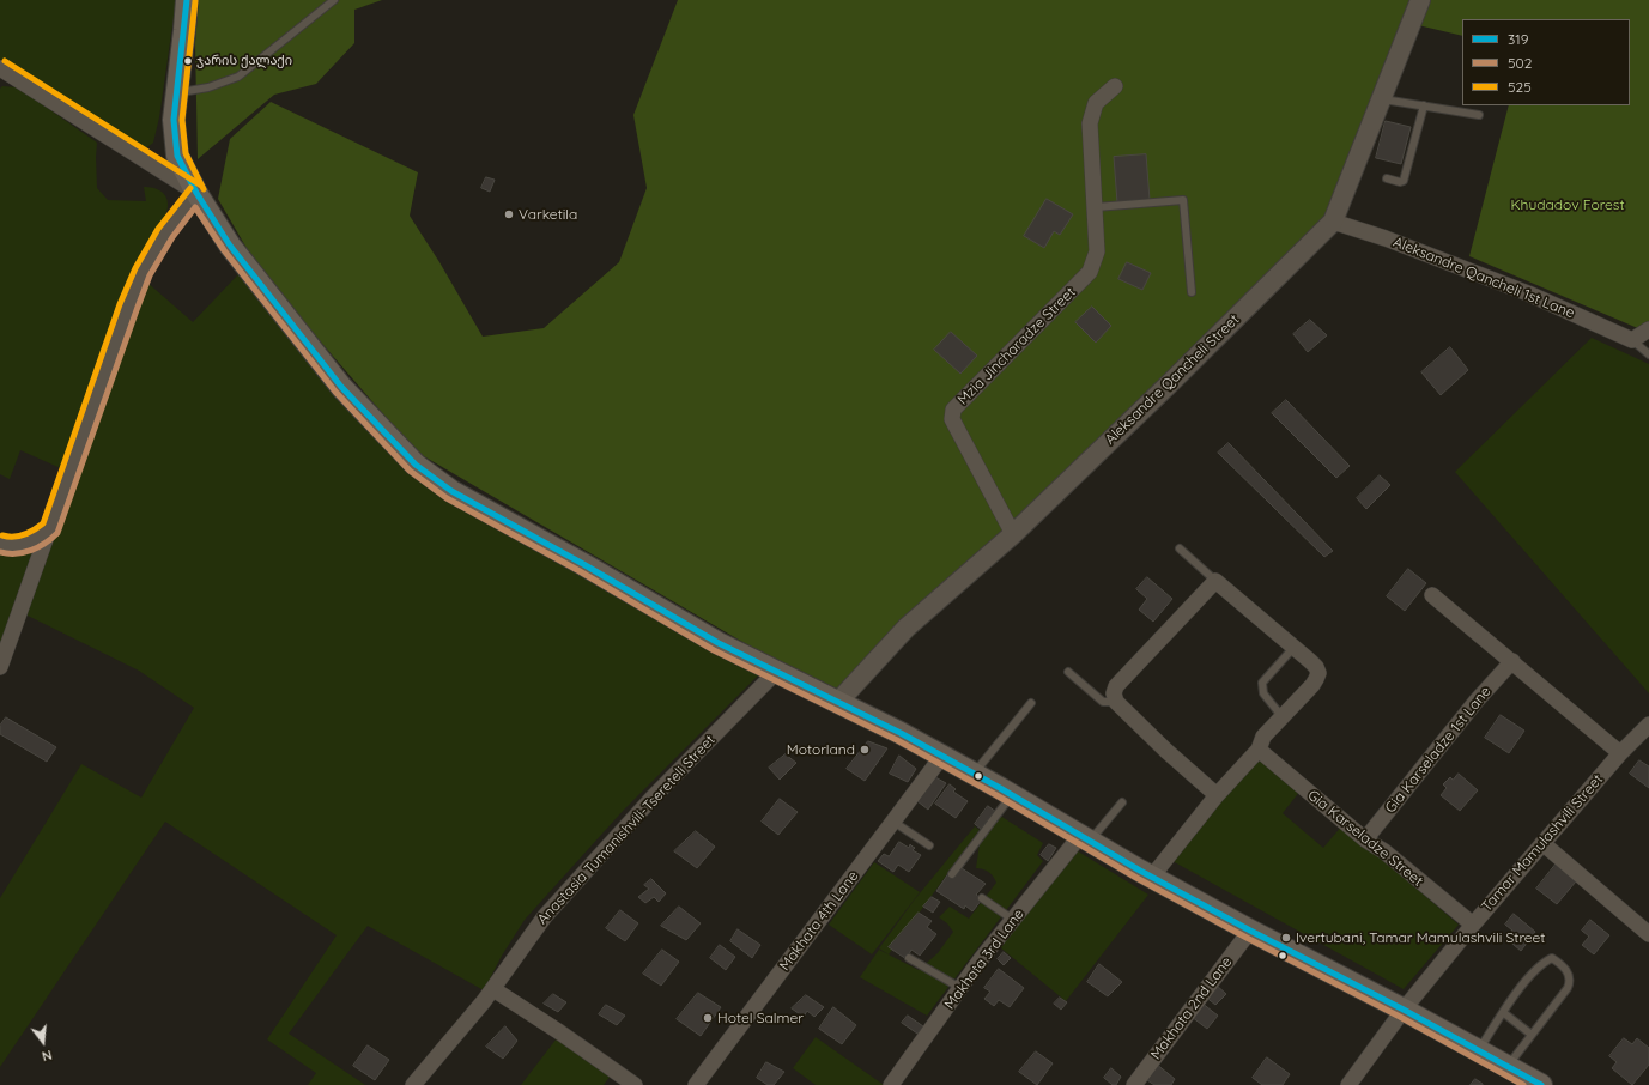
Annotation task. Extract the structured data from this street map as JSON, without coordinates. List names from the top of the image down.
{
  "streets": {
    "street": [
      "Aleksandre Qancheli 1st Lane",
      "Mzia Jincharadze Street",
      "Aleksandre Qancheli Street",
      "Gia Karseladze 1st Lane",
      "Anastasia Tumanishvili-Tsereteli Street",
      "Gia Karseladze Street",
      "Tamar Mamulashvili Street",
      "Makhata 4th Lane",
      "Makhata 3rd Lane",
      "Makhata 2nd Lane"
    ]
  },
  "crossings": [
    ["Aleksandre Qancheli 1st Lane", "Aleksandre Qancheli Street"],
    ["Mzia Jincharadze Street", "Aleksandre Qancheli Street"],
    ["Gia Karseladze 1st Lane", "Gia Karseladze Street"],
    ["Gia Karseladze Street", "Tamar Mamulashvili Street"]
  ],
  "parks": ["Khudadov Forest"],
  "places": [
    "ჯარის ქალაქი",
    "Varketila",
    "Motorland",
    "Ivertubani, Tamar Mamulashvili Street",
    "Hotel Salmer"
  ],
  "lines": ["transit line 319", "transit line 525", "transit line 502"],
  "legend": ["319", "502", "525"],
  "north": "bottom"
}
